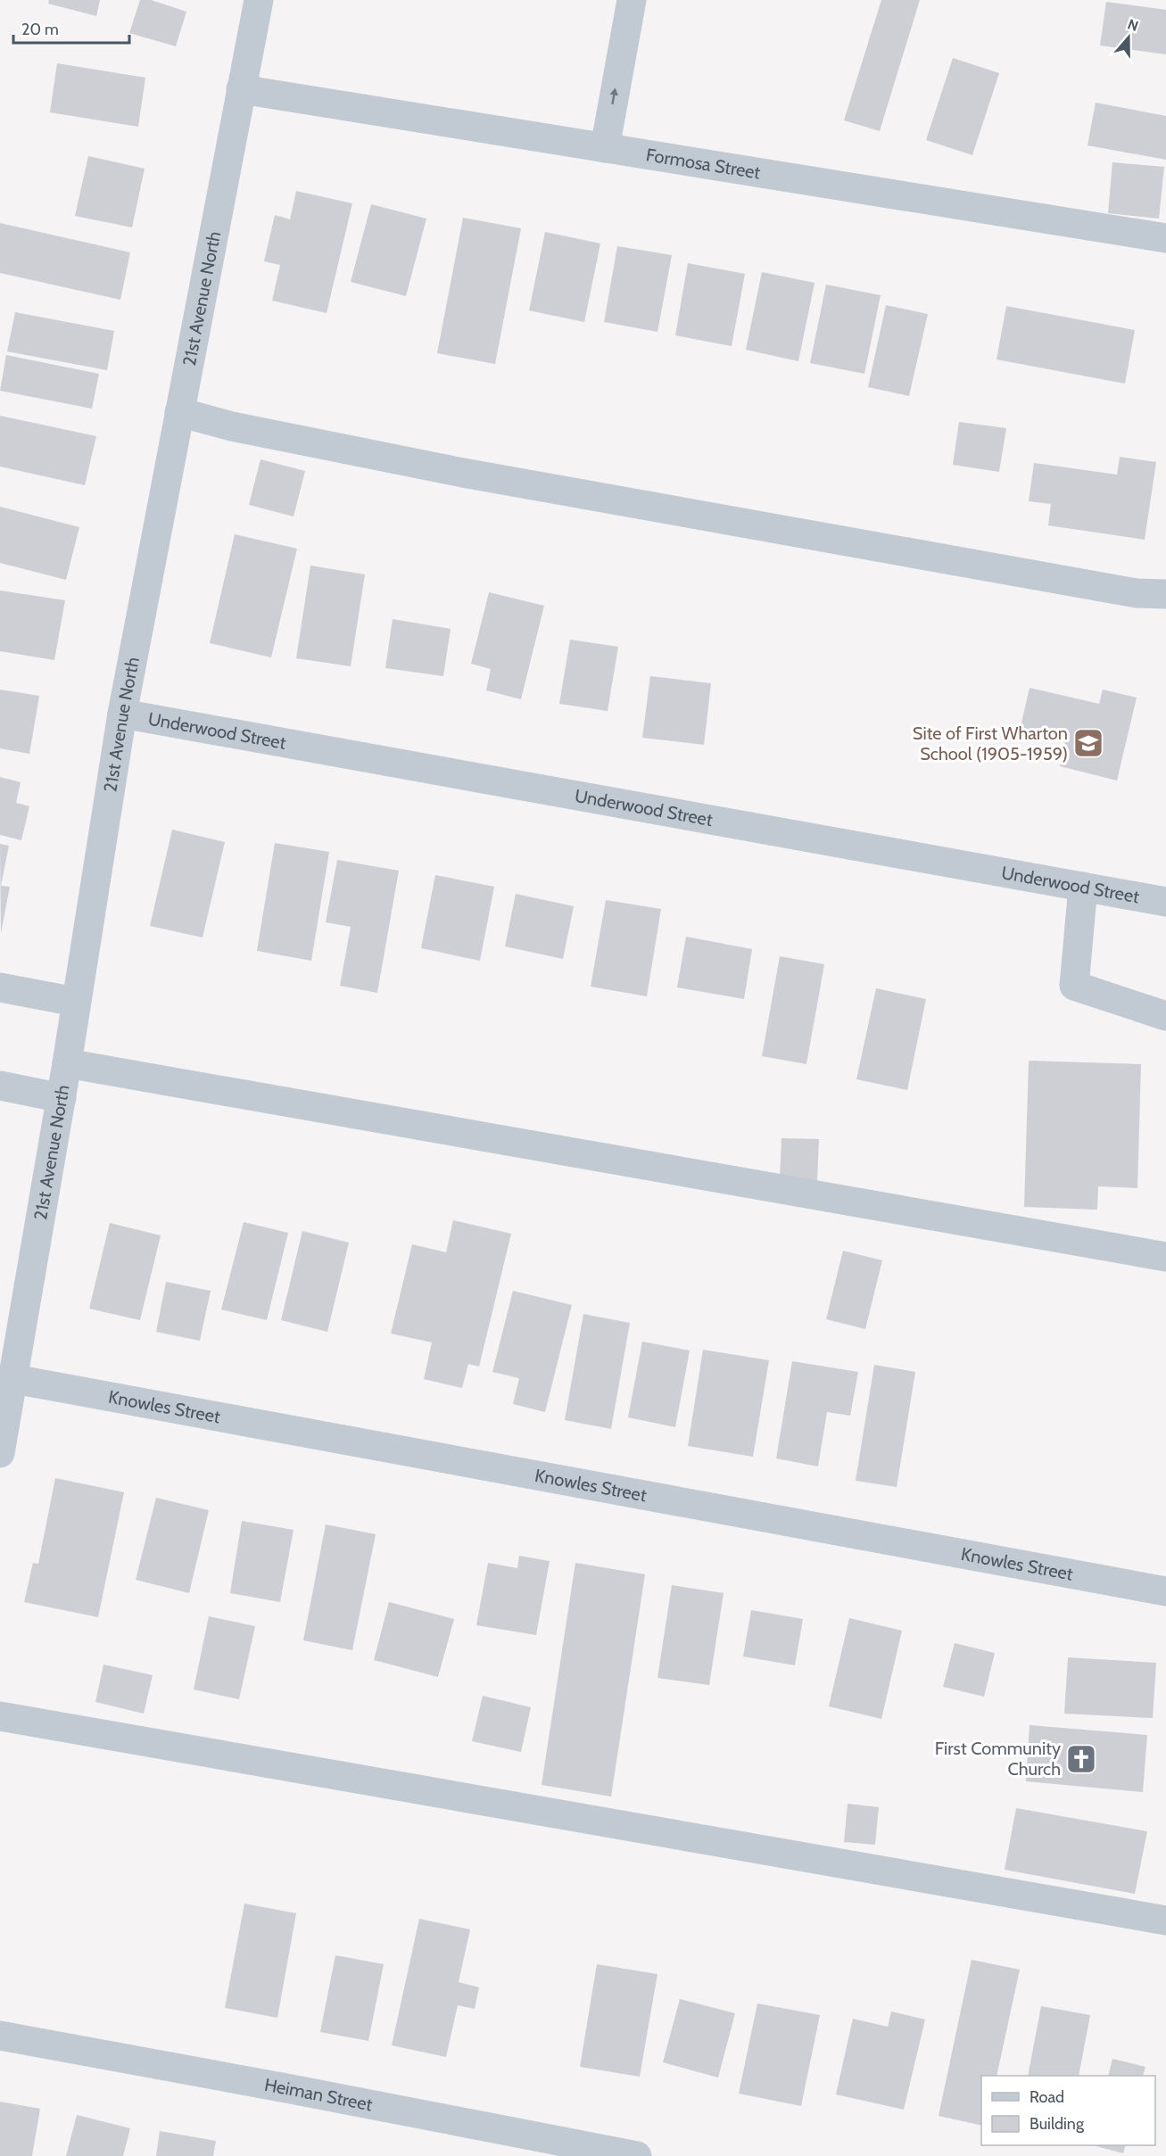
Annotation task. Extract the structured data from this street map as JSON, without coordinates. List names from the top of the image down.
{
  "streets": {
    "street": [
      "Formosa Street",
      "21st Avenue North",
      "Underwood Street",
      "Knowles Street",
      "Heiman Street"
    ]
  },
  "crossings": [
    ["Formosa Street", "21st Avenue North"],
    ["21st Avenue North", "Underwood Street"],
    ["21st Avenue North", "Knowles Street"]
  ],
  "places": {
    "school or university": ["Site of First Wharton School (1905-1959)"],
    "church": ["First Community Church"]
  },
  "legend": ["Road", "Building"],
  "scale_bar": "20 m",
  "north": "top"
}
